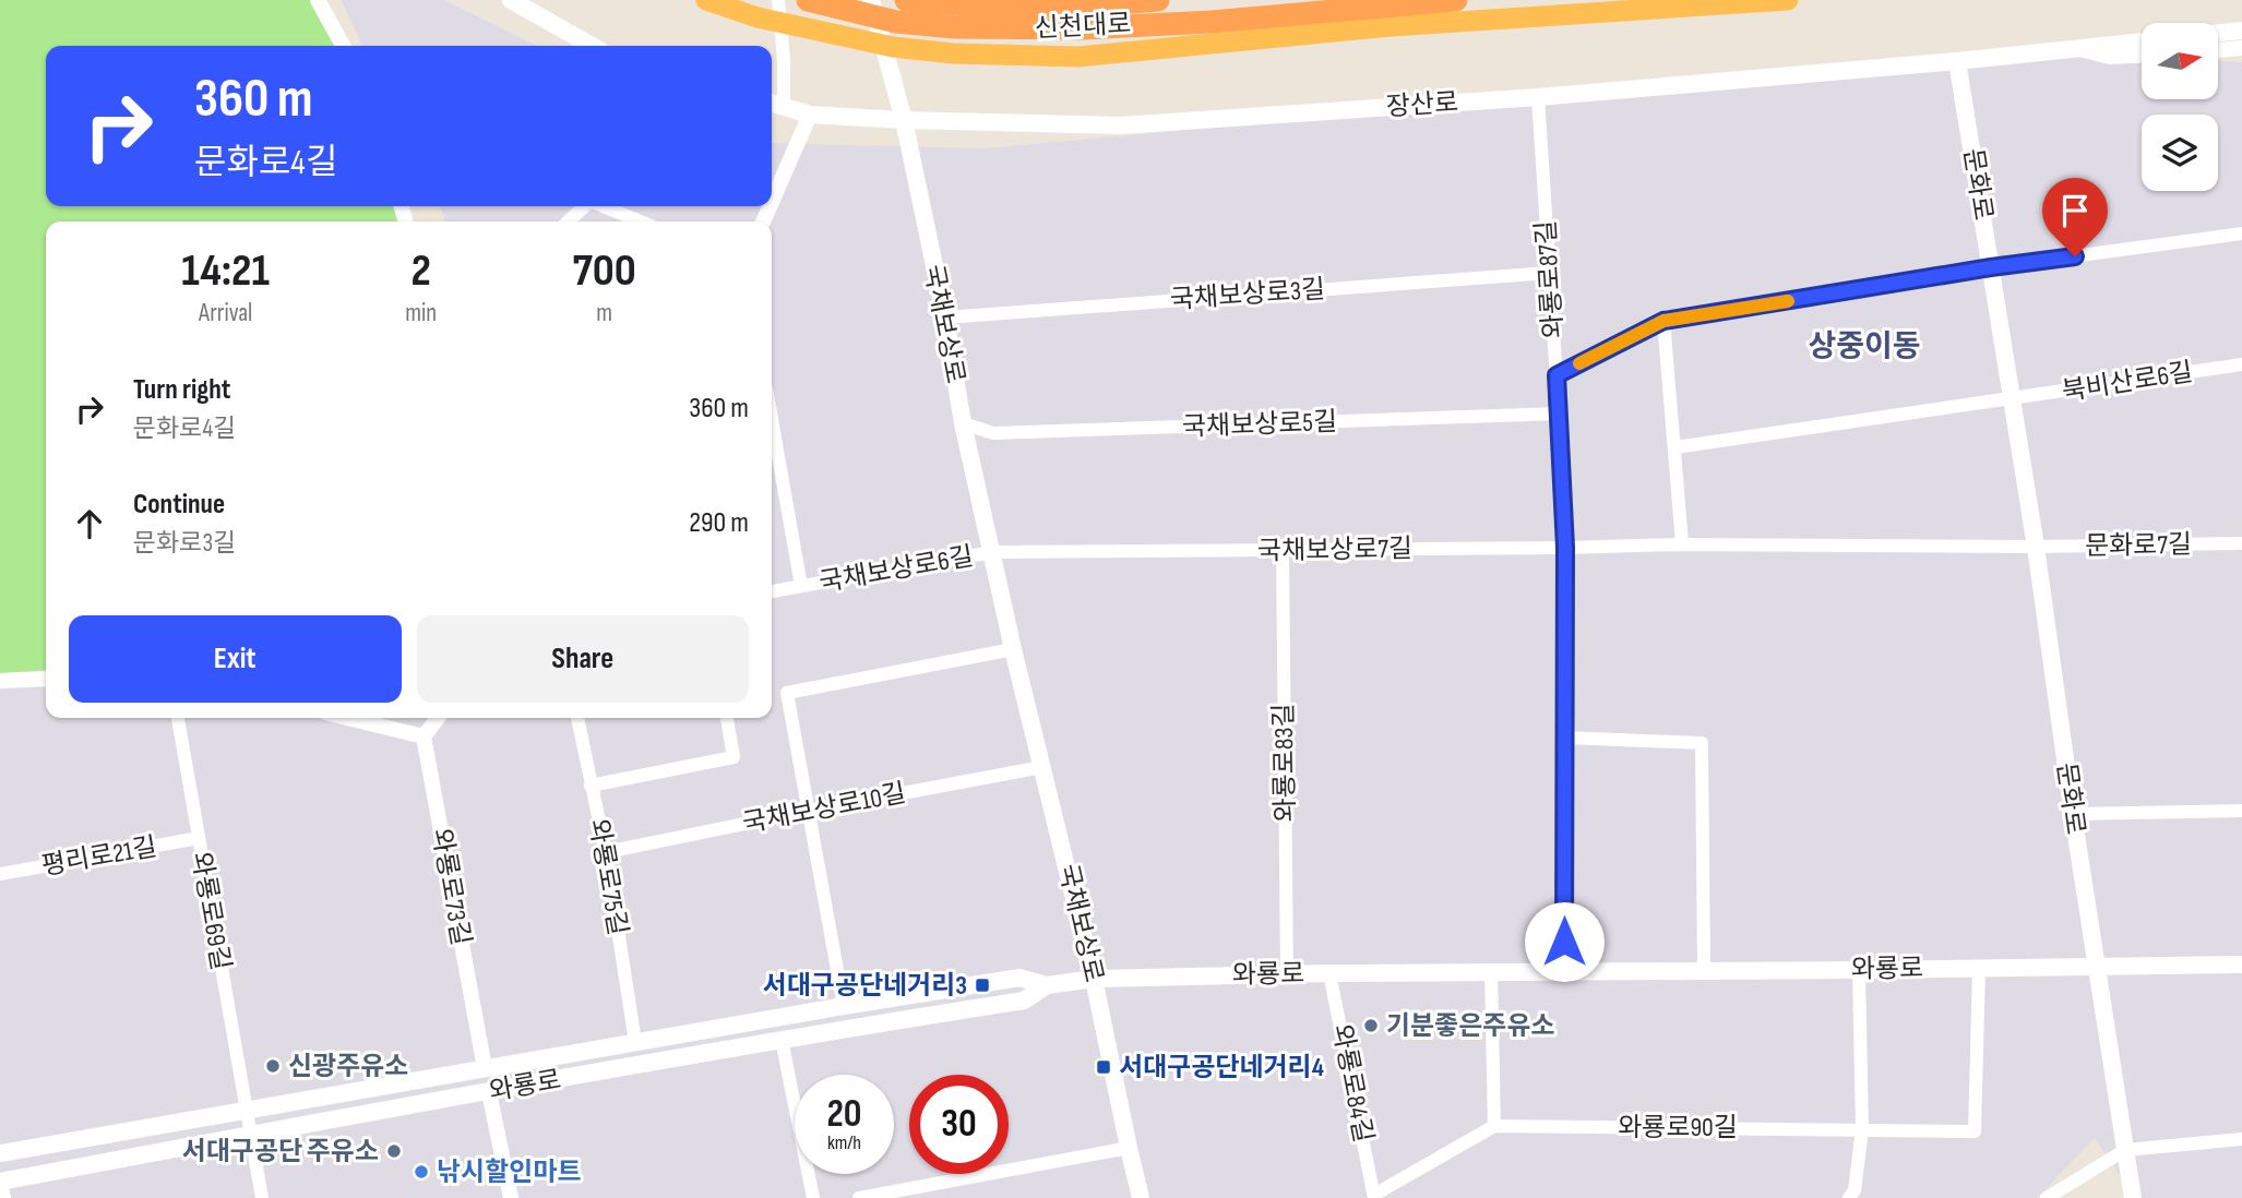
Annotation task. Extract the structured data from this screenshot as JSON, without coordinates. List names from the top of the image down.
{
  "streets": {
    "highway": ["신천대로"],
    "main road": [
      "장산로",
      "문화로",
      "국채보상로",
      "와룡로"
    ],
    "street": [
      "와룡로87길",
      "국채보상로3길",
      "북비산로6길",
      "국채보상로5길",
      "문화로7길",
      "국채보상로7길",
      "국채보상로6길",
      "와룡로83길",
      "국채보상로10길",
      "평리로21길",
      "와룡로75길",
      "와룡로73길",
      "와룡로69길",
      "와룡로84길",
      "와룡로90길"
    ]
  },
  "crossings": [
    ["장산로", "문화로"],
    ["장산로", "와룡로87길"],
    ["장산로", "국채보상로"],
    ["문화로", "북비산로6길"],
    ["문화로", "문화로7길"],
    ["문화로", "국채보상로7길"],
    ["문화로", "와룡로"],
    ["와룡로87길", "국채보상로3길"],
    ["와룡로87길", "국채보상로5길"],
    ["와룡로87길", "국채보상로7길"],
    ["와룡로87길", "와룡로"],
    ["국채보상로3길", "국채보상로"],
    ["국채보상로", "국채보상로5길"],
    ["국채보상로", "국채보상로7길"],
    ["국채보상로", "국채보상로6길"],
    ["국채보상로", "국채보상로10길"],
    ["국채보상로", "와룡로"],
    ["문화로7길", "국채보상로7길"],
    ["국채보상로7길", "국채보상로6길"],
    ["국채보상로7길", "와룡로83길"],
    ["와룡로83길", "와룡로"],
    ["국채보상로10길", "와룡로75길"],
    ["평리로21길", "와룡로69길"],
    ["와룡로75길", "와룡로"],
    ["와룡로73길", "와룡로"],
    ["와룡로69길", "와룡로"],
    ["와룡로", "와룡로84길"],
    ["와룡로", "와룡로90길"],
    ["와룡로84길", "와룡로90길"]
  ],
  "districts": ["상중이동"],
  "places": {
    "transit": ["서대구공단네거리3", "서대구공단네거리4"],
    "other": [
      "기분좋은주유소",
      "신광주유소",
      "서대구공단 주유소",
      "낚시할인마트"
    ]
  },
  "north": "right",
  "page": {
    "turn": ["360 m", "문화로4길"],
    "eta": [
      "14:21",
      "Arrival",
      "2",
      "min",
      "700",
      "m"
    ],
    "list": [
      {
        "name": "Turn right",
        "note": "문화로4길",
        "value": "360 m"
      },
      {
        "name": "Continue",
        "note": "문화로3길",
        "value": "290 m"
      }
    ],
    "buttons": ["Exit", "Share"],
    "speed": "20 km/h",
    "limit": "30"
  }
}
